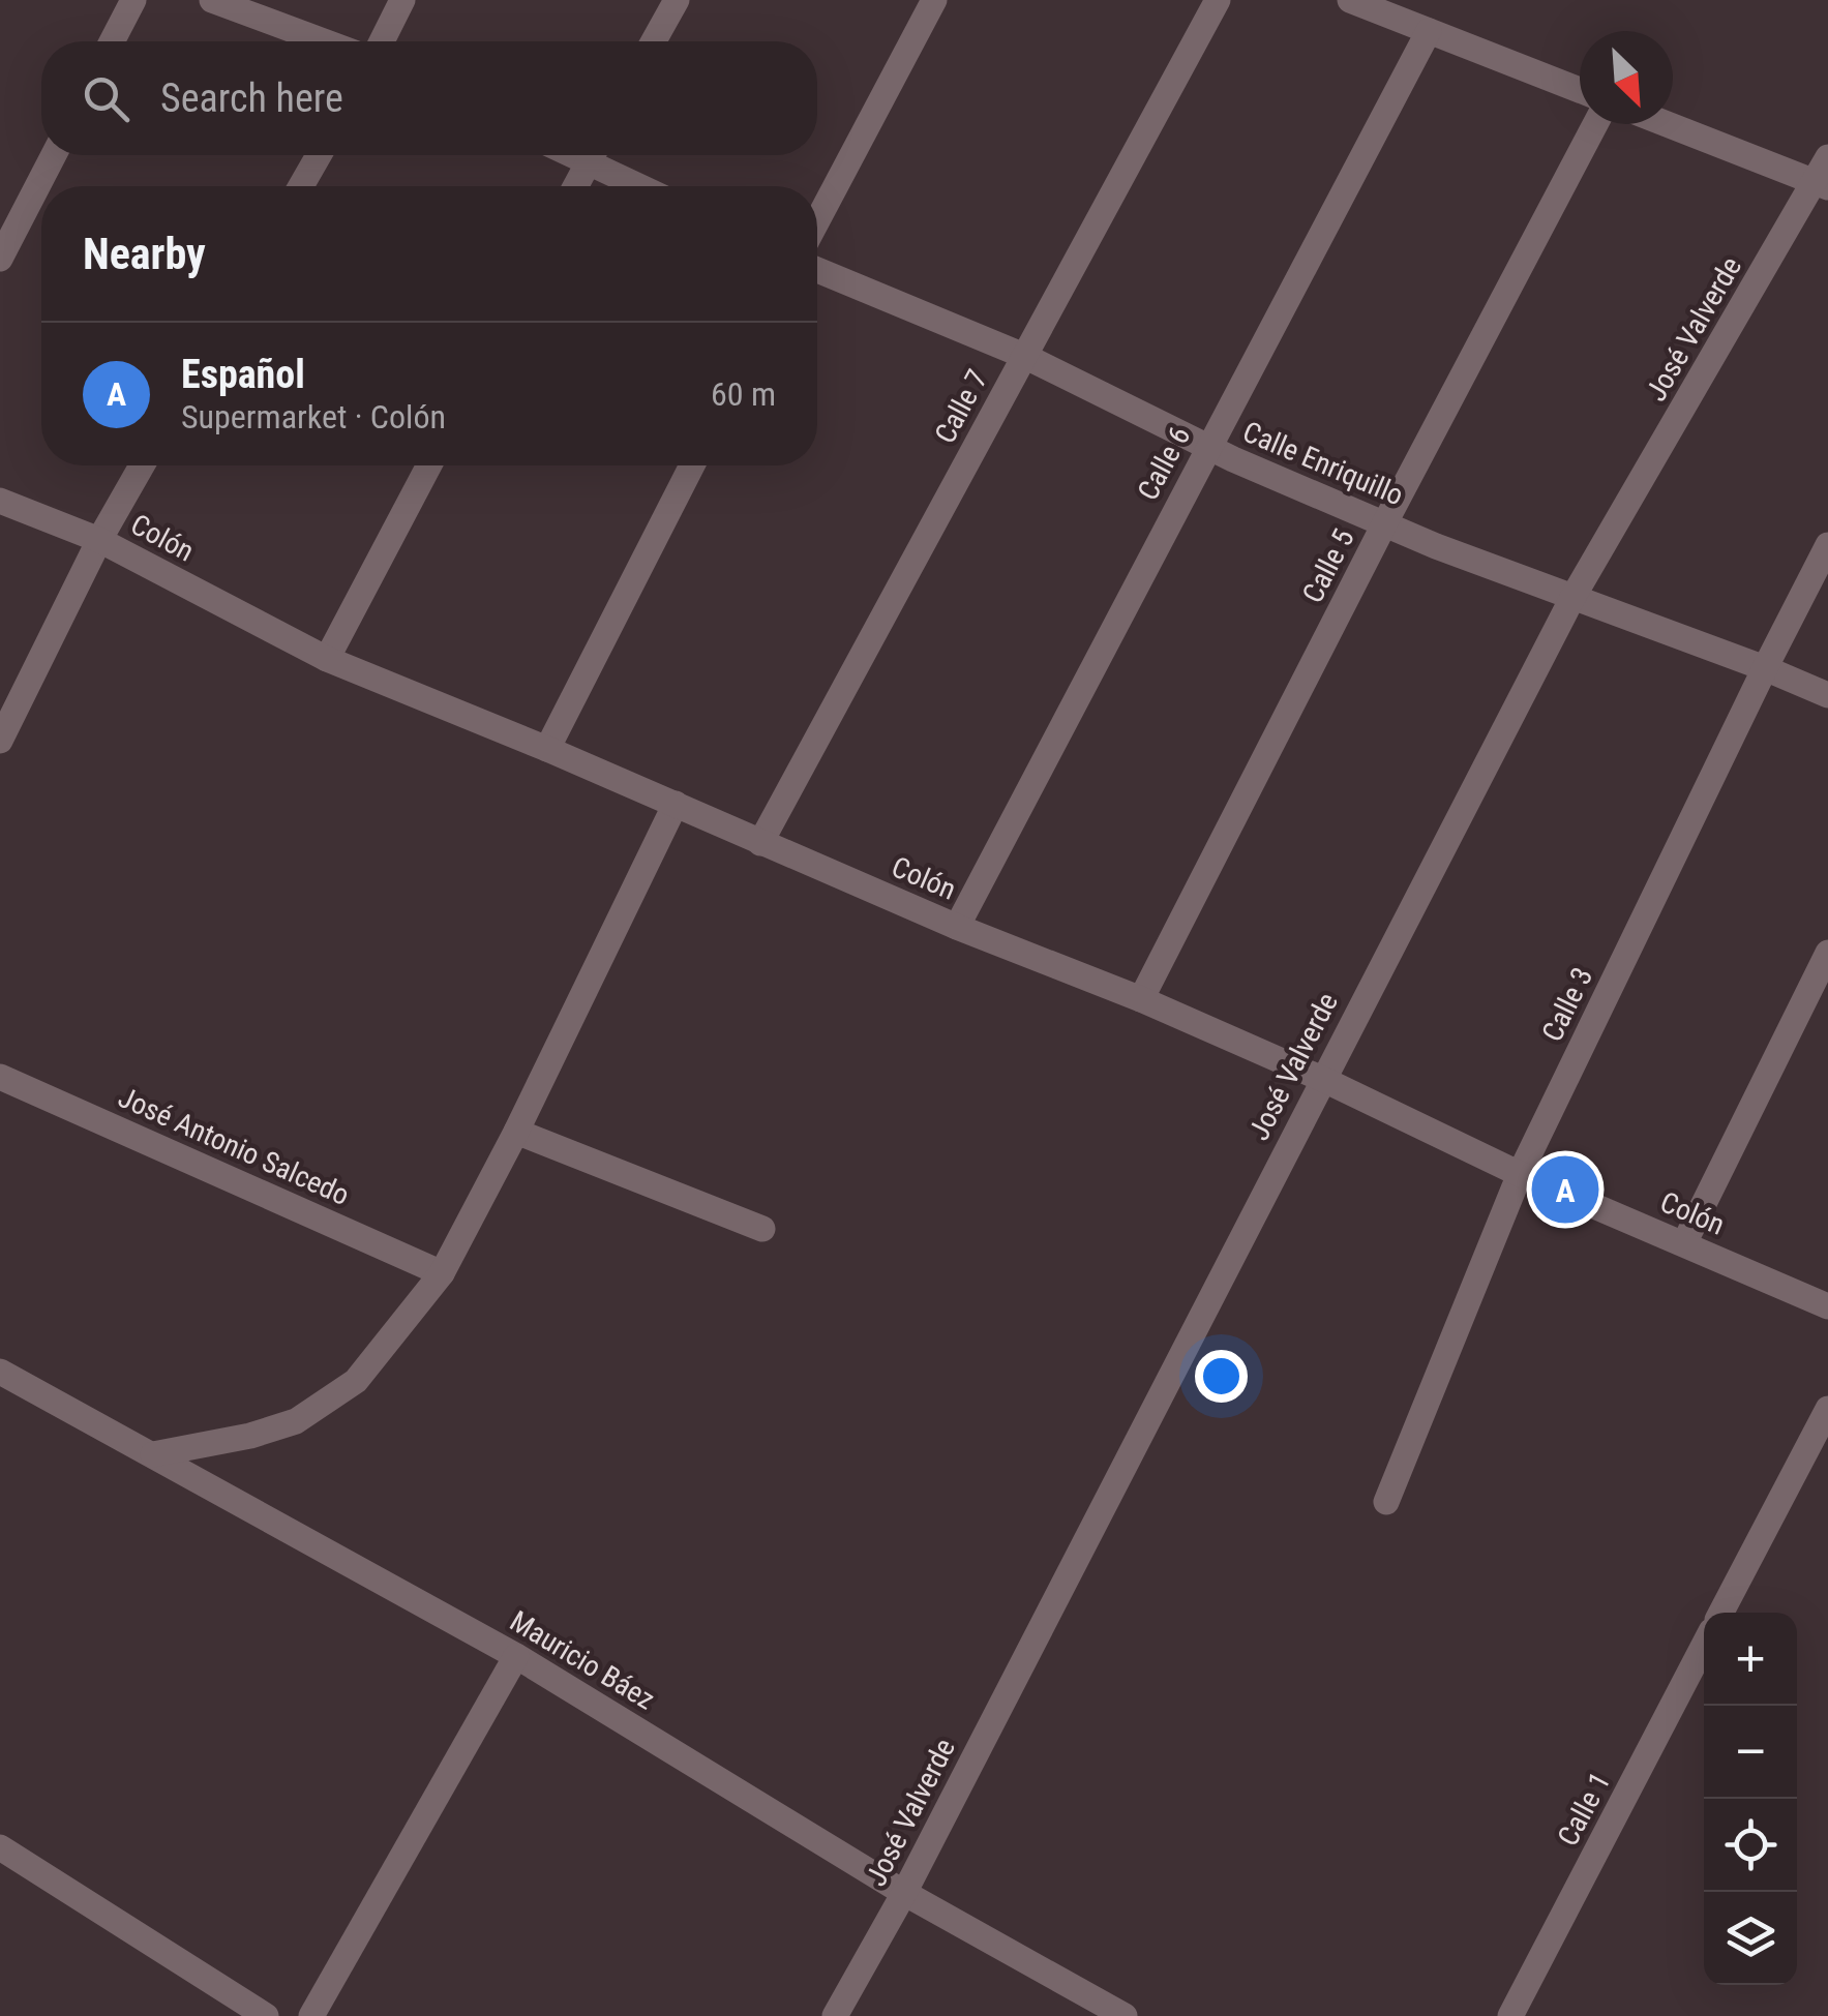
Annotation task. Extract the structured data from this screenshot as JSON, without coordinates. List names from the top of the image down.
{
  "streets": {
    "street": [
      "José Valverde",
      "Calle 7",
      "Calle 6",
      "Calle Enriquillo",
      "Colón",
      "Calle 5",
      "Calle 3",
      "José Antonio Salcedo",
      "Mauricio Báez",
      "Calle 1"
    ]
  },
  "crossings": [
    ["José Valverde", "Calle Enriquillo"],
    ["José Valverde", "Colón"],
    ["José Valverde", "Mauricio Báez"],
    ["Calle 7", "Calle Enriquillo"],
    ["Calle 7", "Colón"],
    ["Calle 6", "Calle Enriquillo"],
    ["Calle 6", "Colón"],
    ["Calle Enriquillo", "Calle 5"],
    ["Calle Enriquillo", "Calle 3"],
    ["Colón", "Calle 5"],
    ["Colón", "Calle 3"]
  ],
  "north": "bottom right",
  "page": {
    "search": "Search here",
    "heading": "Nearby",
    "list": [
      {
        "mark": "A",
        "name": "Español",
        "note": "Supermarket · Colón",
        "value": "60 m"
      }
    ],
    "pins": "A",
    "map_buttons": ["+", "−"]
  }
}
